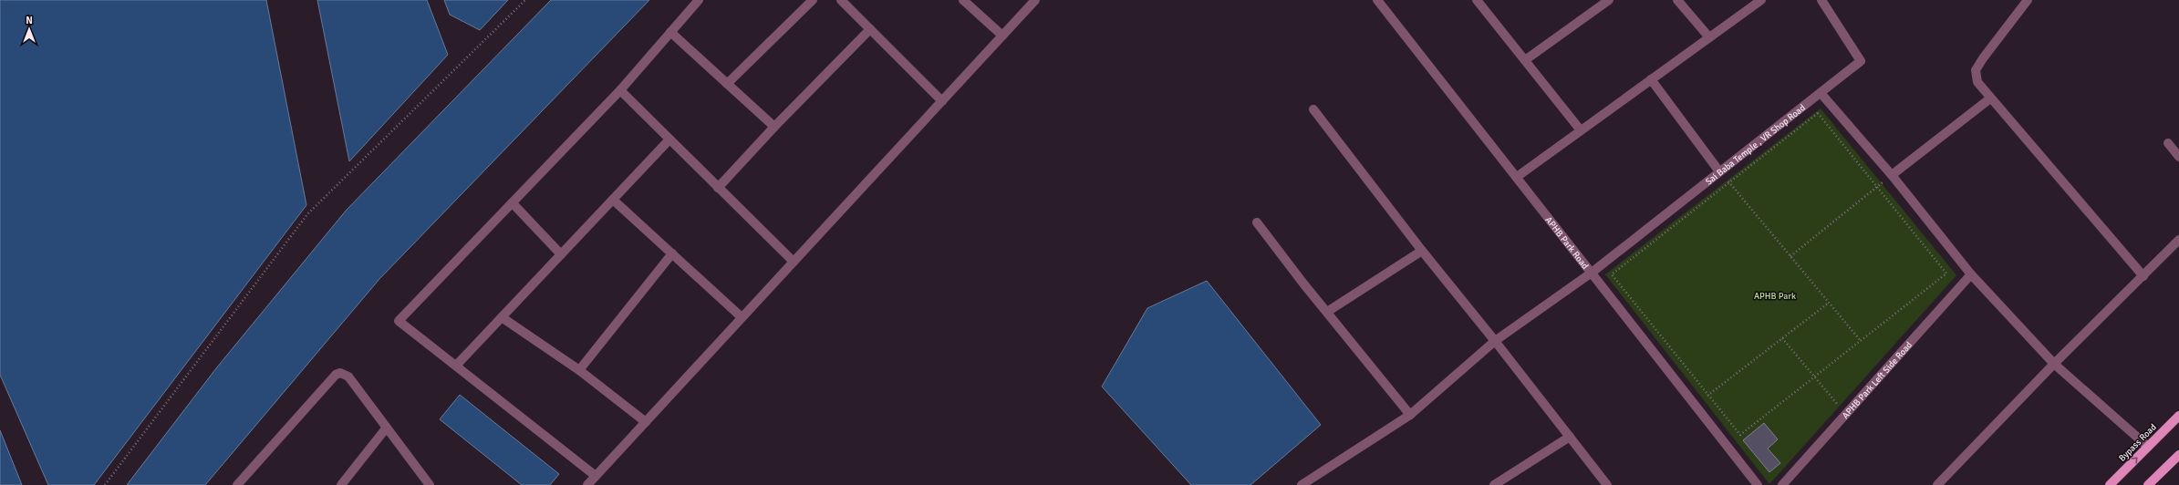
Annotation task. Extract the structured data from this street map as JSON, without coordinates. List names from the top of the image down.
{
  "streets": {
    "main road": ["Bypass Road"],
    "street": ["Sai Baba Temple , VR Shop Road", "APHB Park Road", "APHB Park Left Side Road"]
  },
  "crossings": [
    ["Sai Baba Temple , VR Shop Road", "APHB Park Road"]
  ],
  "parks": ["APHB Park"],
  "north": "top"
}
